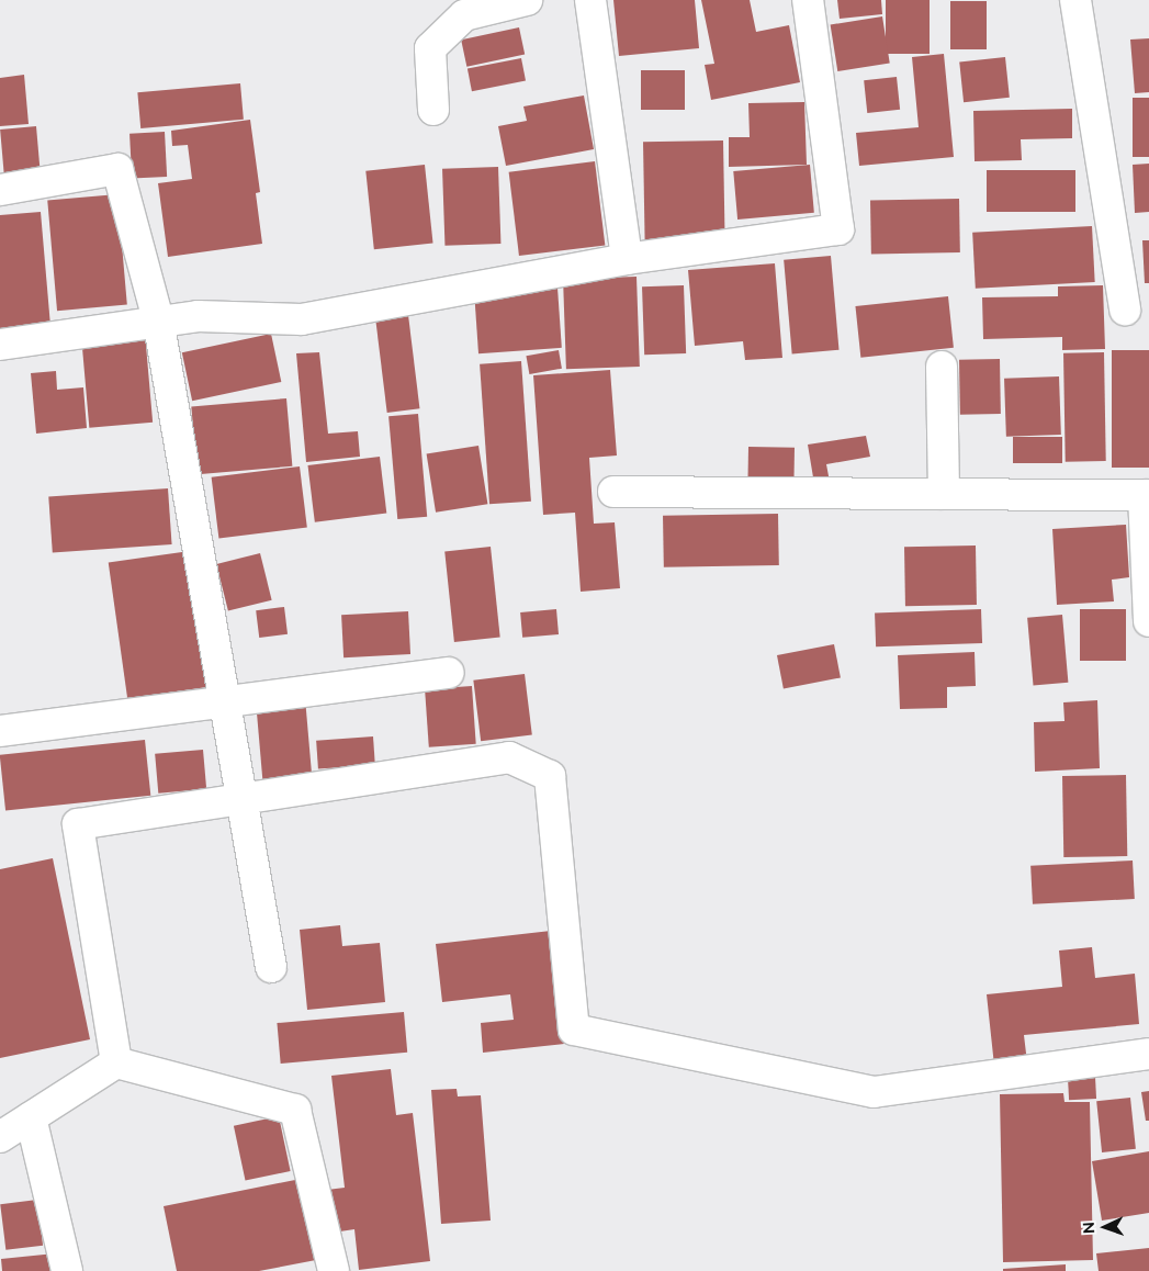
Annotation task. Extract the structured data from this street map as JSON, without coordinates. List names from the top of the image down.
{
  "north": "left"
}
